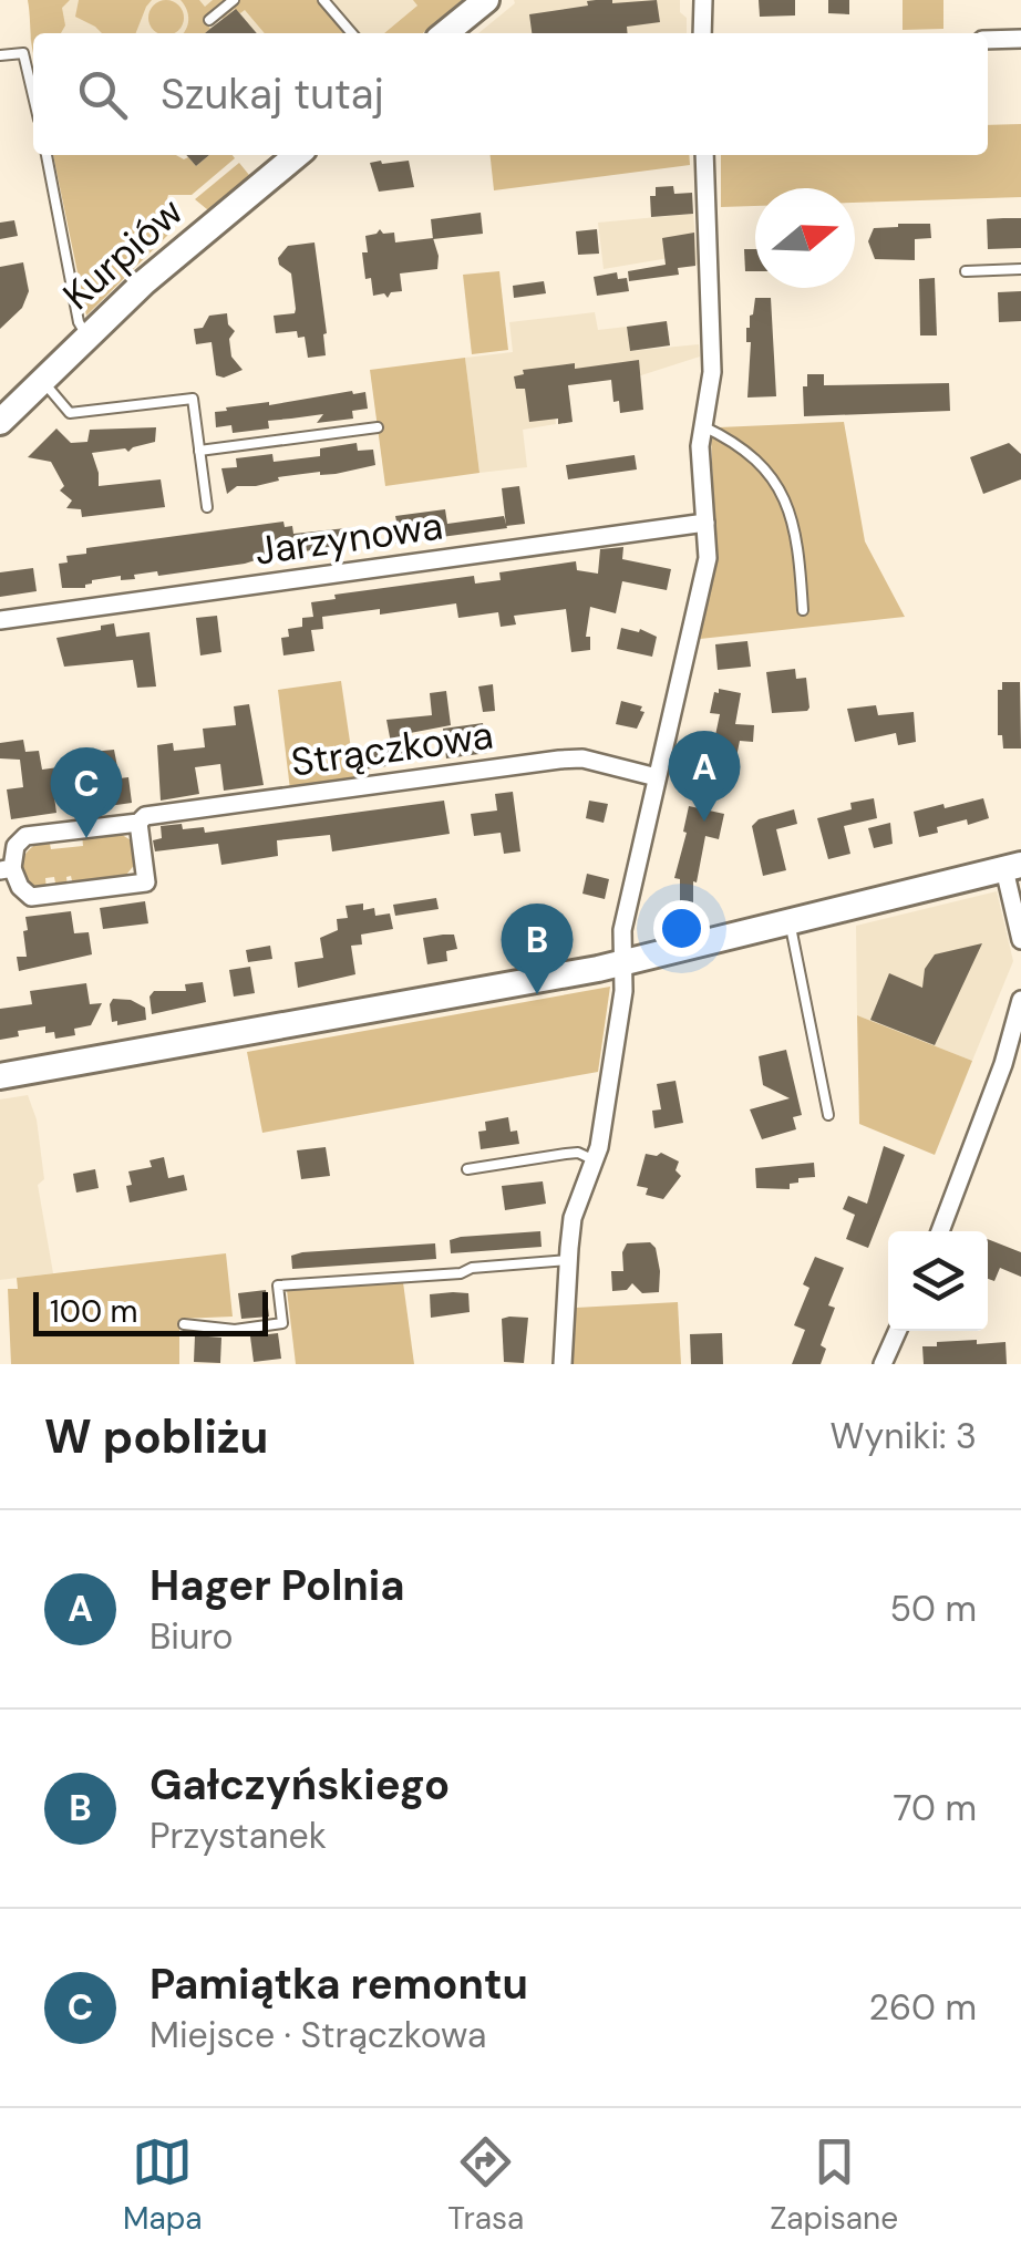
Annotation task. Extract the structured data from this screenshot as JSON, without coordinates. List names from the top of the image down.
{
  "streets": {
    "street": ["Kurpiów", "Jarzynowa", "Strączkowa"]
  },
  "scale_bar": "100 m",
  "north": "right",
  "page": {
    "search": "Szukaj tutaj",
    "pins": ["A", "C", "B"],
    "scale": "100 m",
    "heading": ["W pobliżu", "Wyniki: 3"],
    "list": [
      {
        "mark": "A",
        "name": "Hager Polnia",
        "note": "Biuro",
        "value": "50 m"
      },
      {
        "mark": "B",
        "name": "Gałczyńskiego",
        "note": "Przystanek",
        "value": "70 m"
      },
      {
        "mark": "C",
        "name": "Pamiątka remontu",
        "note": "Miejsce · Strączkowa",
        "value": "260 m"
      }
    ],
    "nav": ["Mapa", "Trasa", "Zapisane"]
  }
}
